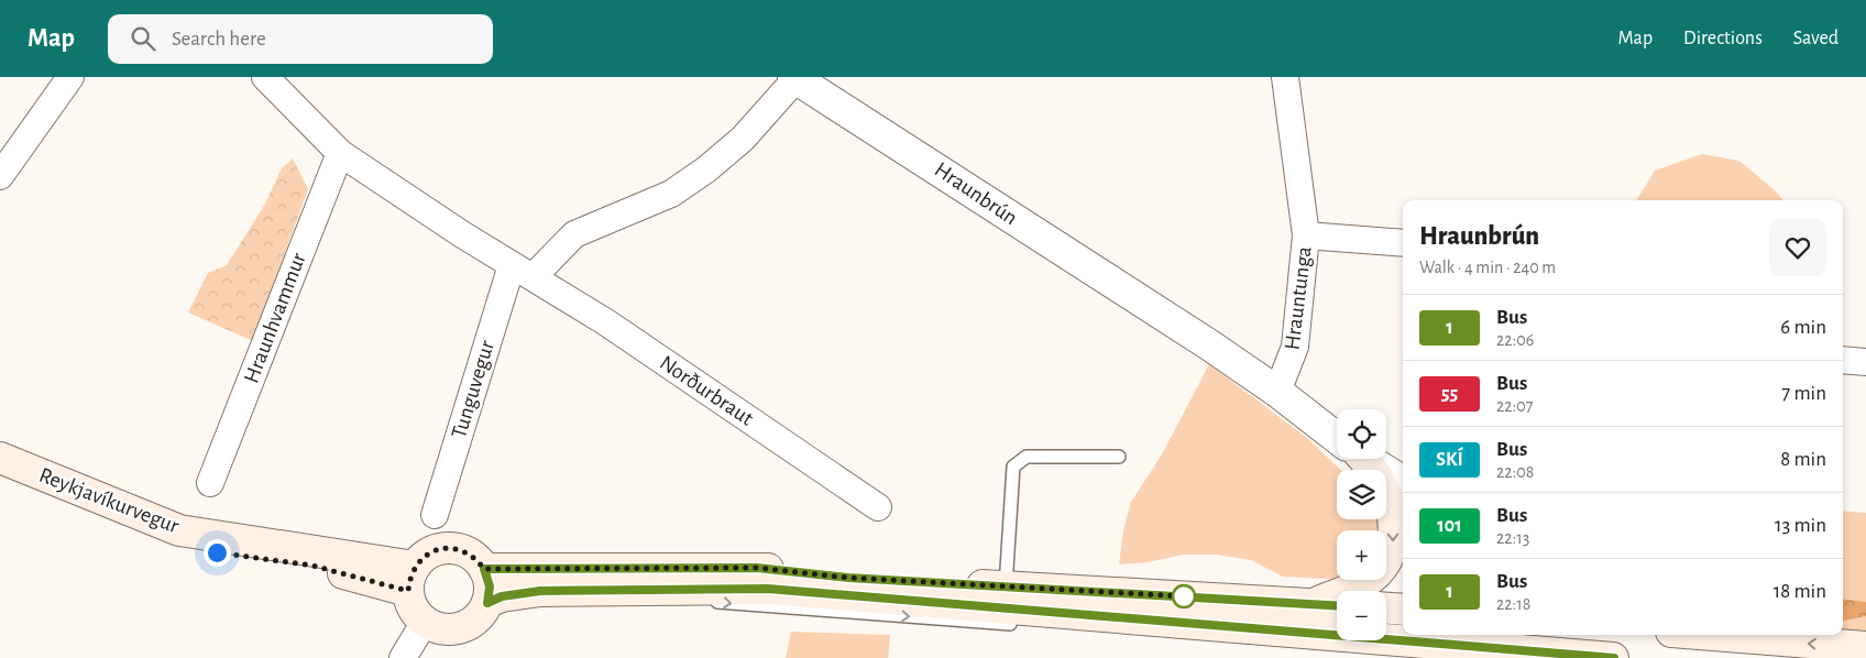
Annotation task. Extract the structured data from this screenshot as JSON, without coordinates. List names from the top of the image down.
{
  "streets": {
    "main road": ["Reykjavíkurvegur"],
    "street": [
      "Hraunbrún",
      "Hrauntunga",
      "Hraunhvammur",
      "Tunguvegur",
      "Norðurbraut"
    ]
  },
  "crossings": [
    ["Hraunbrún", "Hrauntunga"],
    ["Hraunhvammur", "Norðurbraut"],
    ["Tunguvegur", "Norðurbraut"]
  ],
  "lines": ["bus line 1"],
  "page": {
    "header": "Map",
    "search": "Search here",
    "nav": ["Map", "Directions", "Saved"],
    "heading": ["Hraunbrún", "Walk · 4 min · 240 m"],
    "list": [
      {
        "mark": "1",
        "name": "Bus",
        "note": "22:06",
        "value": "6 min"
      },
      {
        "mark": "55",
        "name": "Bus",
        "note": "22:07",
        "value": "7 min"
      },
      {
        "mark": "SKÍ",
        "name": "Bus",
        "note": "22:08",
        "value": "8 min"
      },
      {
        "mark": "101",
        "name": "Bus",
        "note": "22:13",
        "value": "13 min"
      },
      {
        "mark": "1",
        "name": "Bus",
        "note": "22:18",
        "value": "18 min"
      }
    ],
    "map_buttons": ["+", "−"]
  }
}
